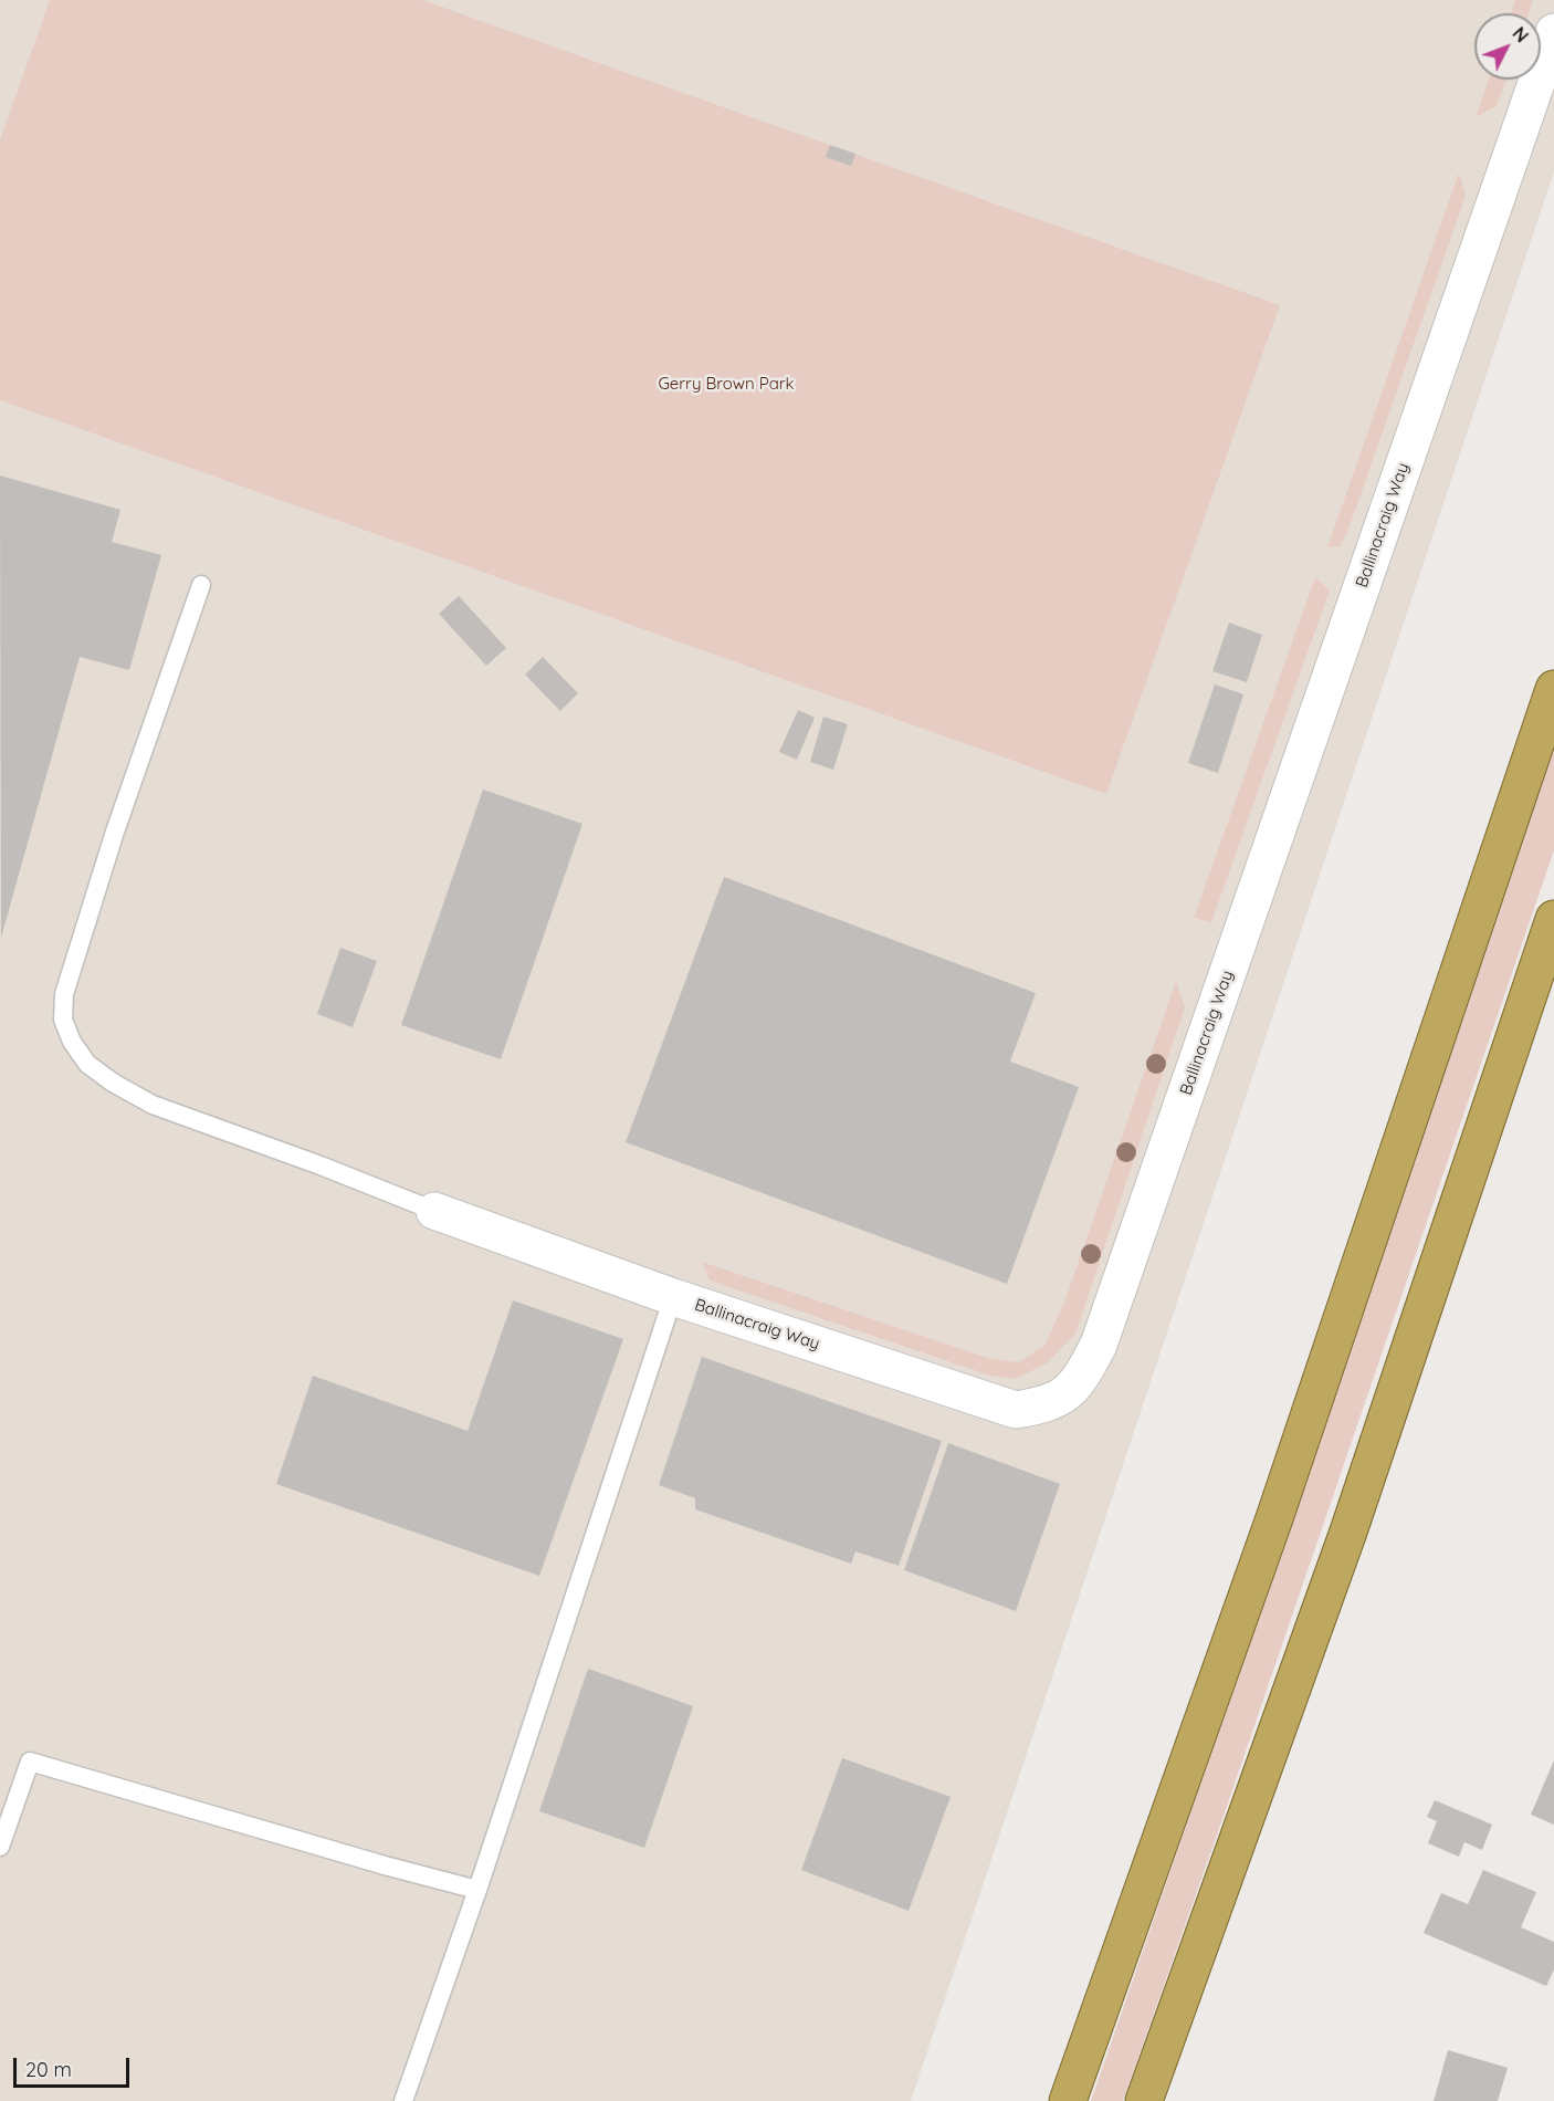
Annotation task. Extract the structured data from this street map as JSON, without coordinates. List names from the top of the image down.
{
  "streets": {
    "street": ["Ballinacraig Way"]
  },
  "parks": ["Gerry Brown Park"],
  "scale_bar": "20 m",
  "north": "top right"
}
